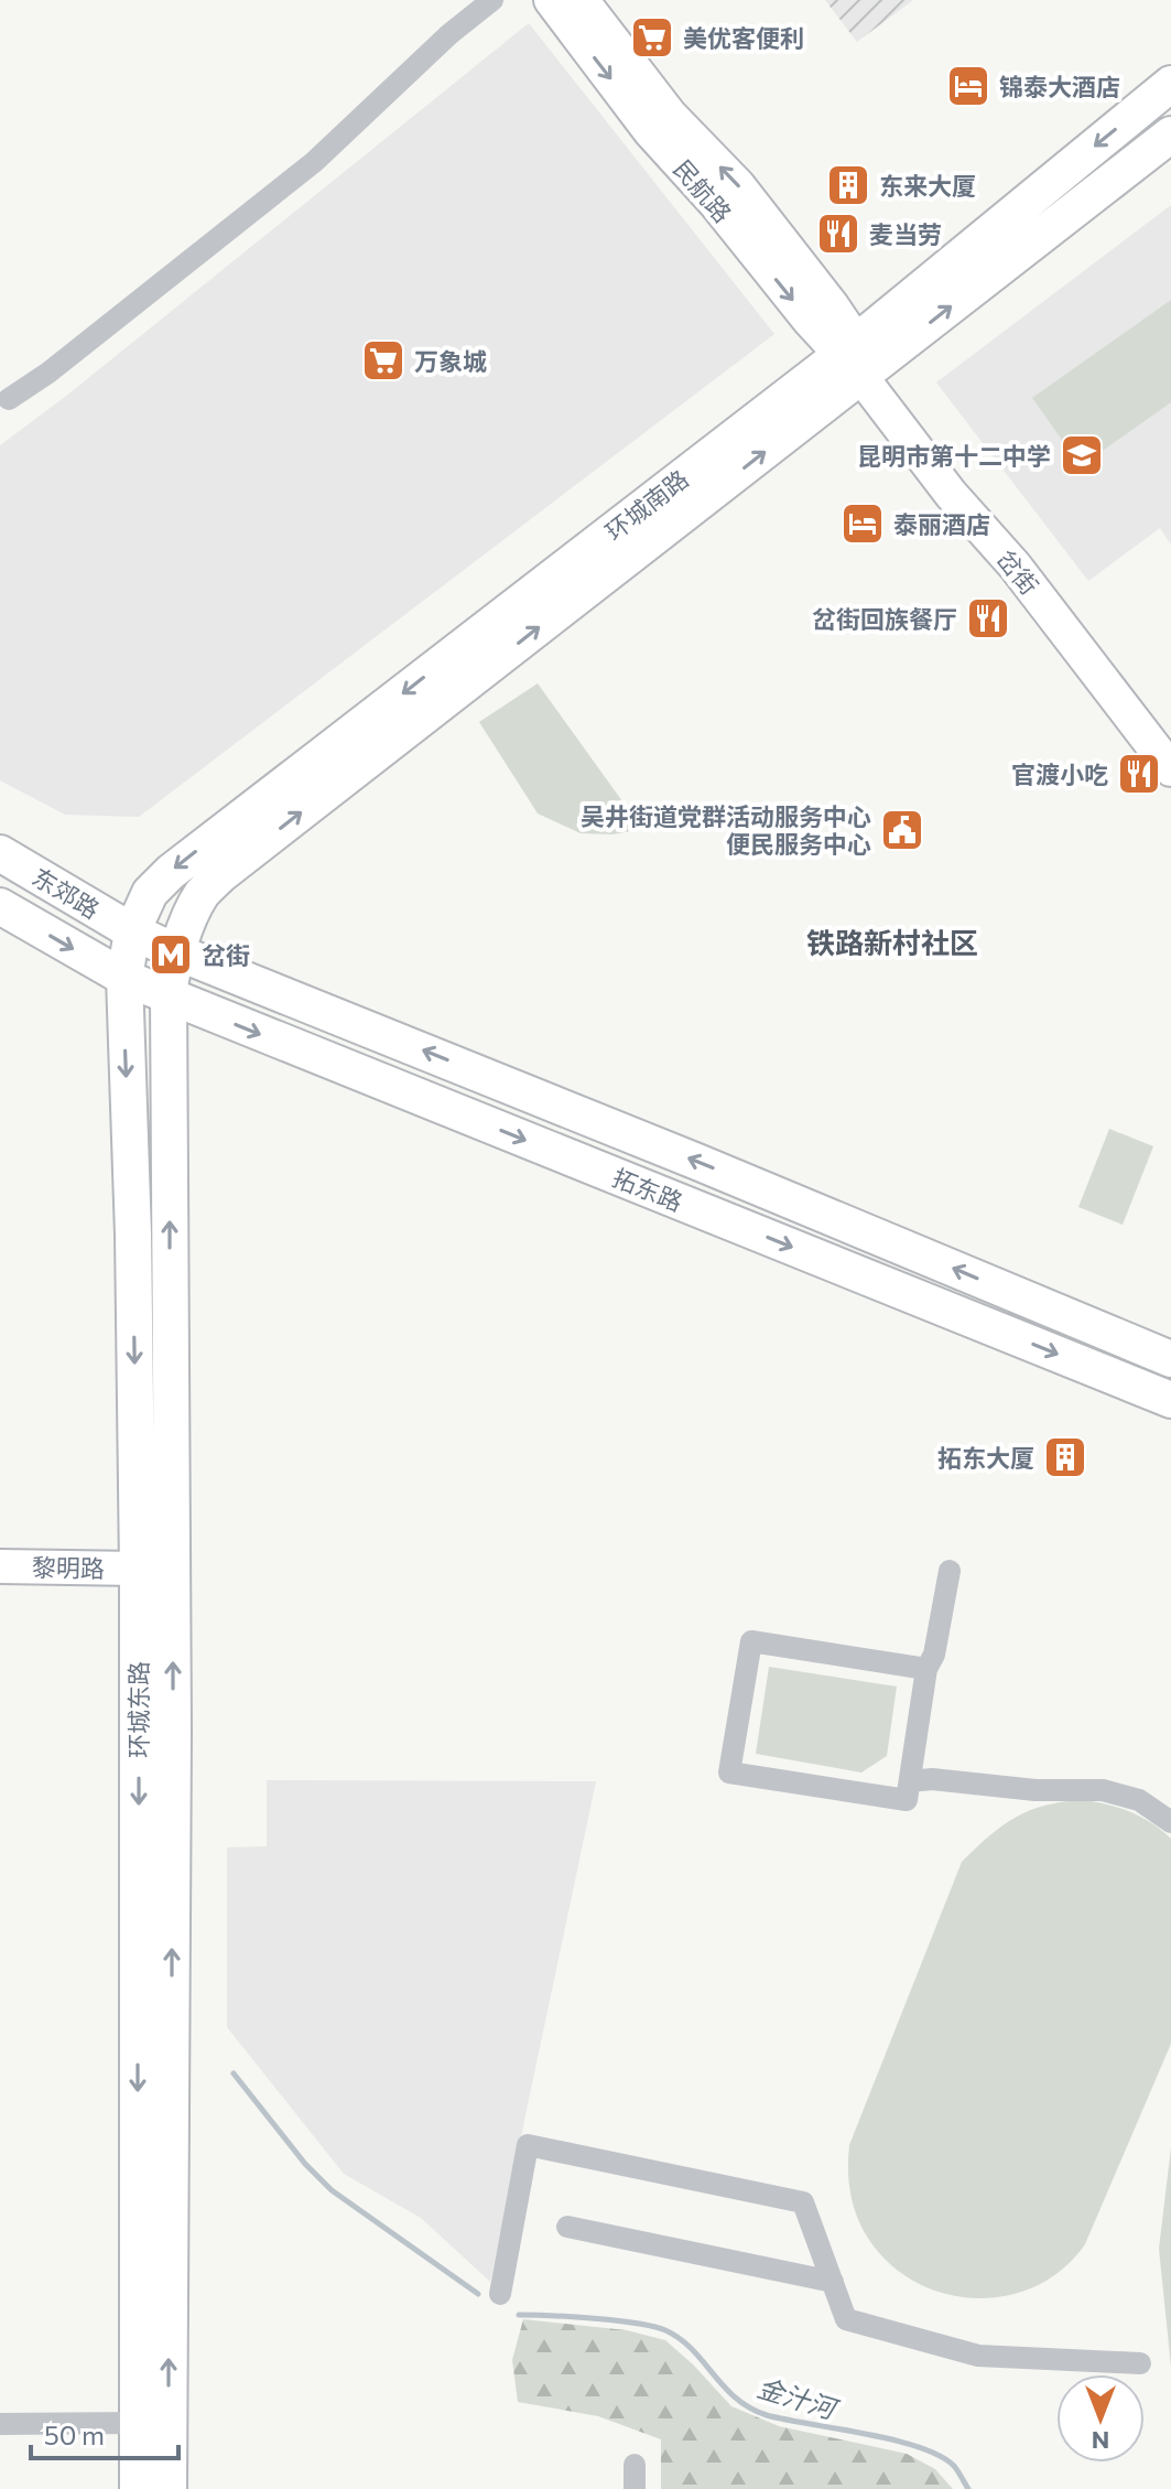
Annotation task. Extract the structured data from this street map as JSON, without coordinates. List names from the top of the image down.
{
  "streets": {
    "main road": [
      "环城南路",
      "东郊路",
      "拓东路",
      "环城东路"
    ],
    "street": ["民航路", "岔街", "黎明路"]
  },
  "crossings": [
    ["民航路", "环城南路"],
    ["民航路", "岔街"],
    ["环城南路", "岔街"],
    ["环城南路", "东郊路"],
    ["环城南路", "拓东路"],
    ["环城南路", "环城东路"],
    ["东郊路", "拓东路"],
    ["东郊路", "环城东路"],
    ["拓东路", "环城东路"],
    ["黎明路", "环城东路"]
  ],
  "districts": ["铁路新村社区"],
  "water": ["金汁河"],
  "places": {
    "supermarket": ["美优客便利", "万象城"],
    "hotel": ["锦泰大酒店", "泰丽酒店"],
    "building": ["东来大厦", "拓东大厦"],
    "restaurant": ["麦当劳", "岔街回族餐厅", "官渡小吃"],
    "school or university": ["昆明市第十二中学"],
    "public building": ["吴井街道党群活动服务中心 便民服务中心"],
    "metro station": ["岔街"]
  },
  "scale_bar": "50 m",
  "north": "bottom"
}
